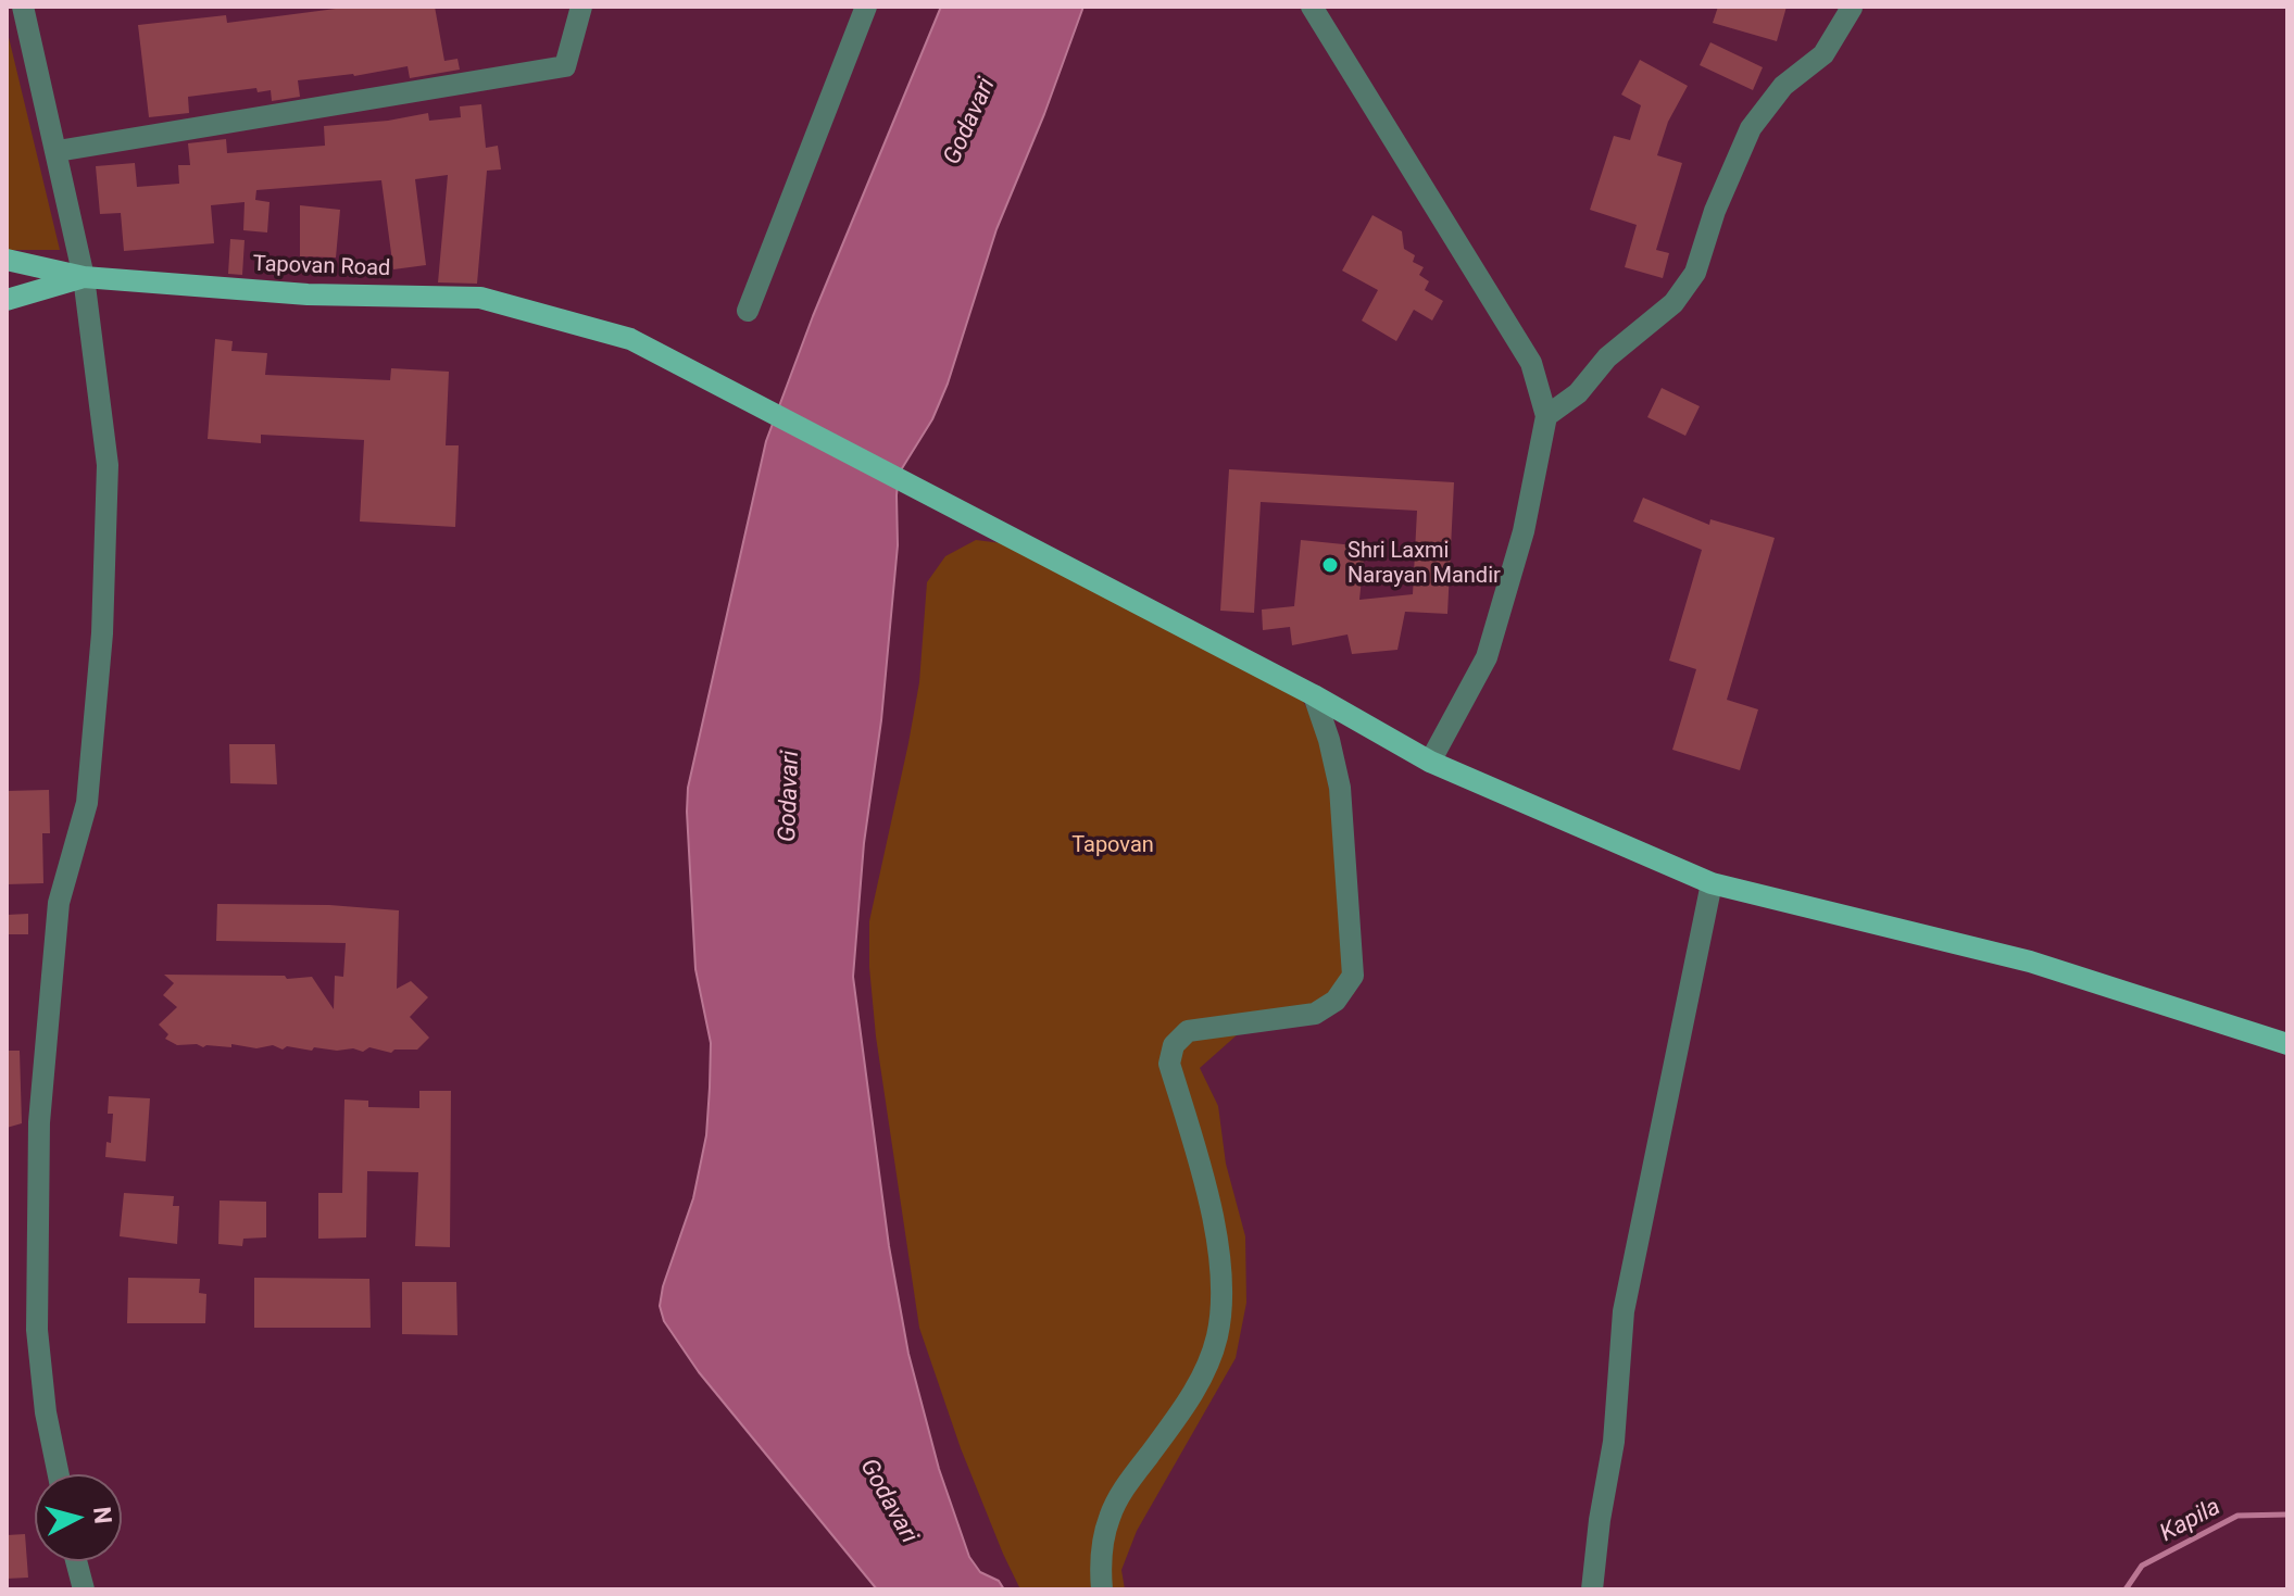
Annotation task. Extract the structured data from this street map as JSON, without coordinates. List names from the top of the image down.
{
  "streets": {
    "main road": ["Tapovan Road"]
  },
  "water": ["Godavari", "Kapila"],
  "parks": ["Tapovan"],
  "places": ["Shri Laxmi Narayan Mandir"],
  "north": "right"
}
